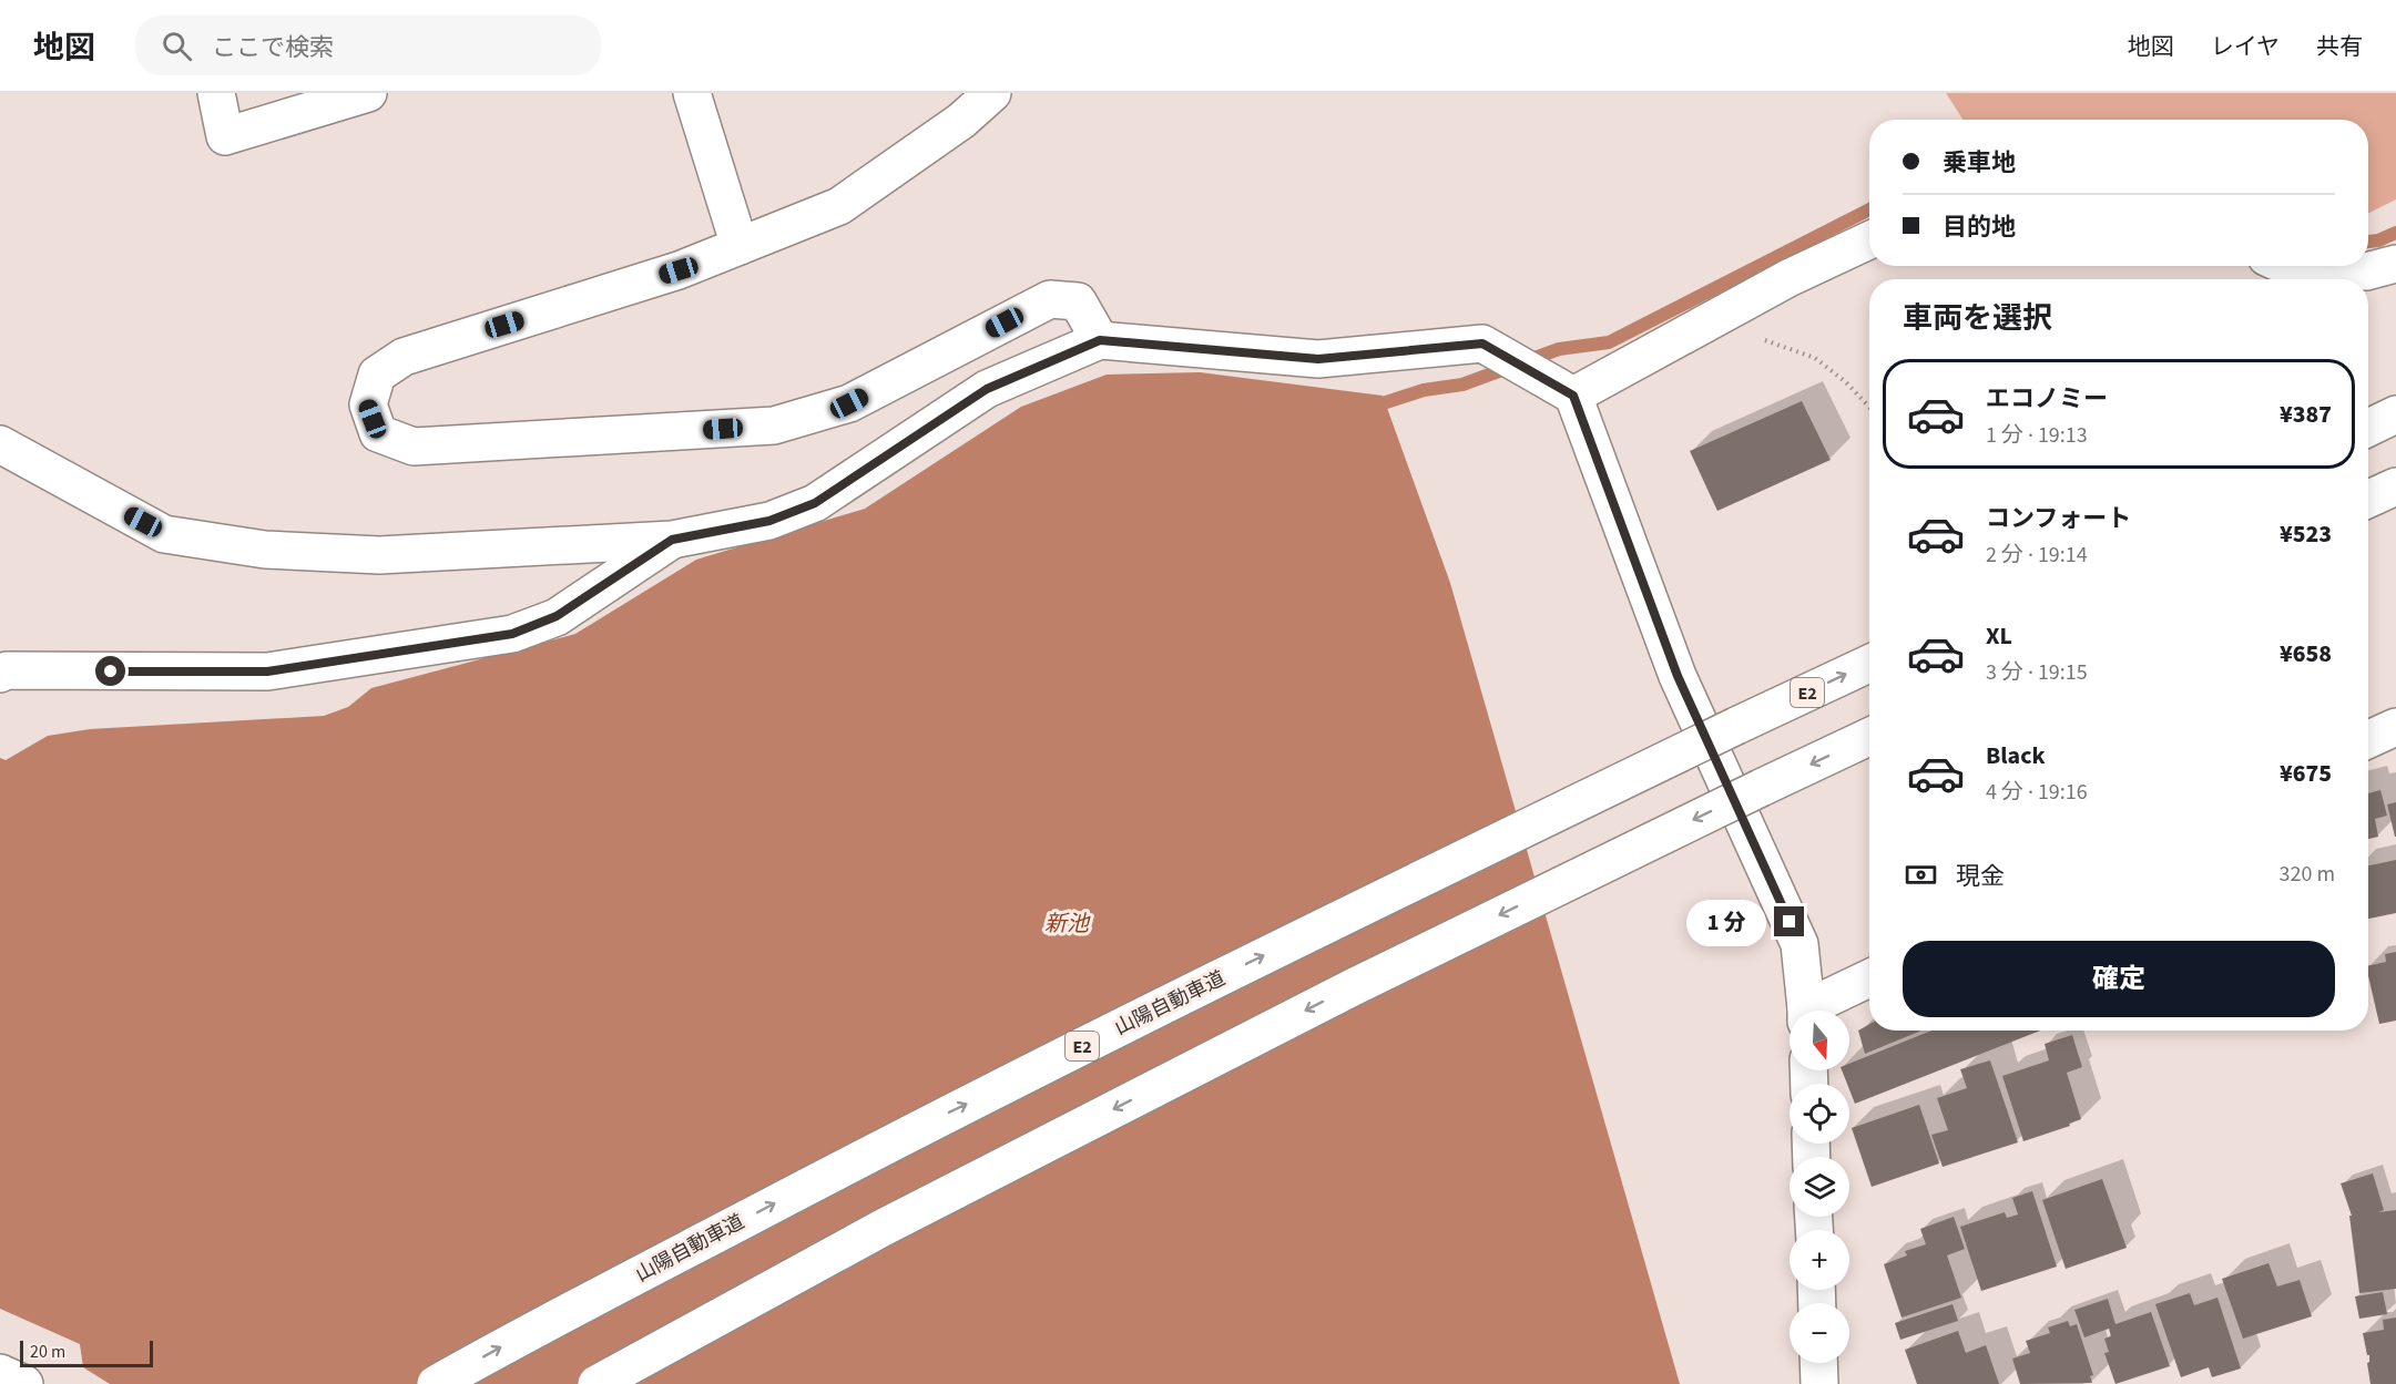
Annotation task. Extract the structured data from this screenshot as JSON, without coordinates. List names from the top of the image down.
{
  "streets": {
    "main road": ["E2", "山陽自動車道"]
  },
  "water": ["新池"],
  "scale_bar": "20 m",
  "north": "bottom",
  "page": {
    "header": "地図",
    "search": "ここで検索",
    "nav": ["地図", "レイヤ", "共有"],
    "banner": ["乗車地", "目的地"],
    "heading": "車両を選択",
    "list": [
      {
        "name": "エコノミー",
        "note": "1 分 · 19:13",
        "value": "¥387"
      },
      {
        "name": "コンフォート",
        "note": "2 分 · 19:14",
        "value": "¥523"
      },
      {
        "name": "XL",
        "note": "3 分 · 19:15",
        "value": "¥658"
      },
      {
        "name": "Black",
        "note": "4 分 · 19:16",
        "value": "¥675"
      }
    ],
    "pay": ["現金", "320 m"],
    "bubble": "1 分",
    "buttons": "確定",
    "map_buttons": ["+", "−"],
    "scale": "20 m"
  }
}
